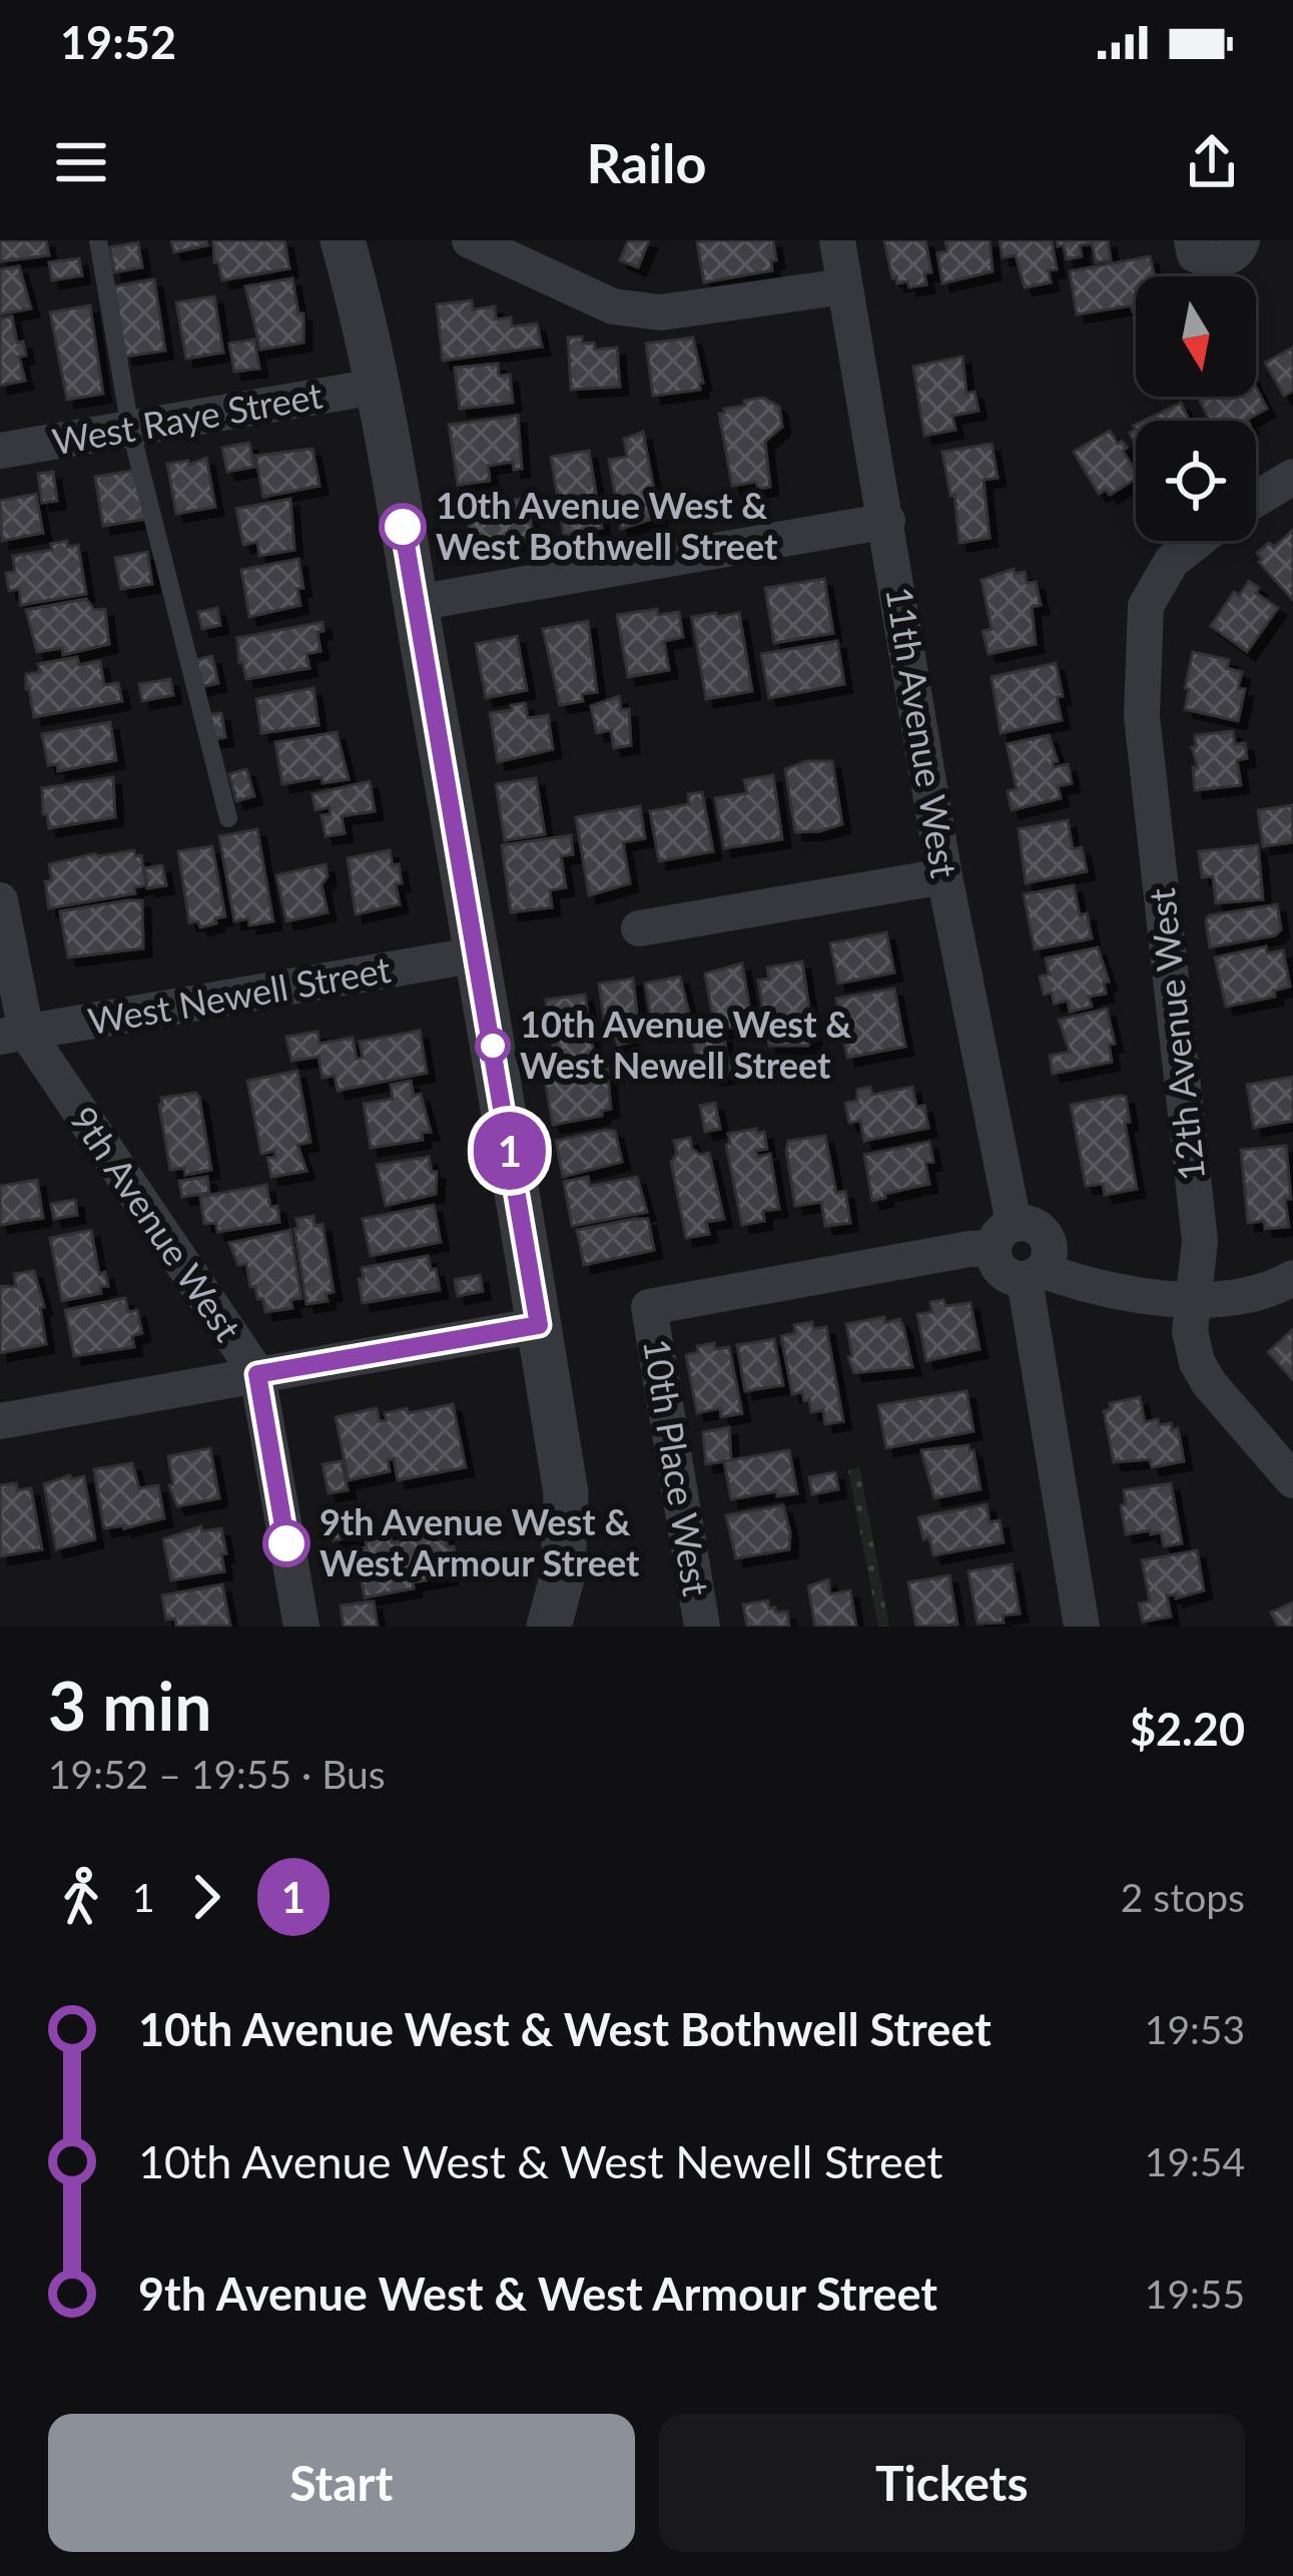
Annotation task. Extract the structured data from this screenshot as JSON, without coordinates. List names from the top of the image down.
{
  "streets": {
    "street": [
      "West Raye Street",
      "11th Avenue West",
      "West Newell Street",
      "12th Avenue West",
      "9th Avenue West",
      "10th Place West"
    ]
  },
  "crossings": [
    ["11th Avenue West", "10th Place West"],
    ["West Newell Street", "9th Avenue West"]
  ],
  "places": ["10th Avenue West & West Bothwell Street", "10th Avenue West & West Newell Street", "9th Avenue West & West Armour Street"],
  "lines": ["bus line 1"],
  "north": "bottom",
  "page": {
    "status": "19:52",
    "header": "Railo",
    "on_map": "1",
    "heading": ["3 min", "19:52 – 19:55 · Bus", "$2.20"],
    "legs": ["1", "1", "2 stops"],
    "list": [
      {
        "name": "10th Avenue West & West Bothwell Street",
        "value": "19:53"
      },
      {
        "name": "10th Avenue West & West Newell Street",
        "value": "19:54"
      },
      {
        "name": "9th Avenue West & West Armour Street",
        "value": "19:55"
      }
    ],
    "buttons": ["Start", "Tickets"]
  }
}
